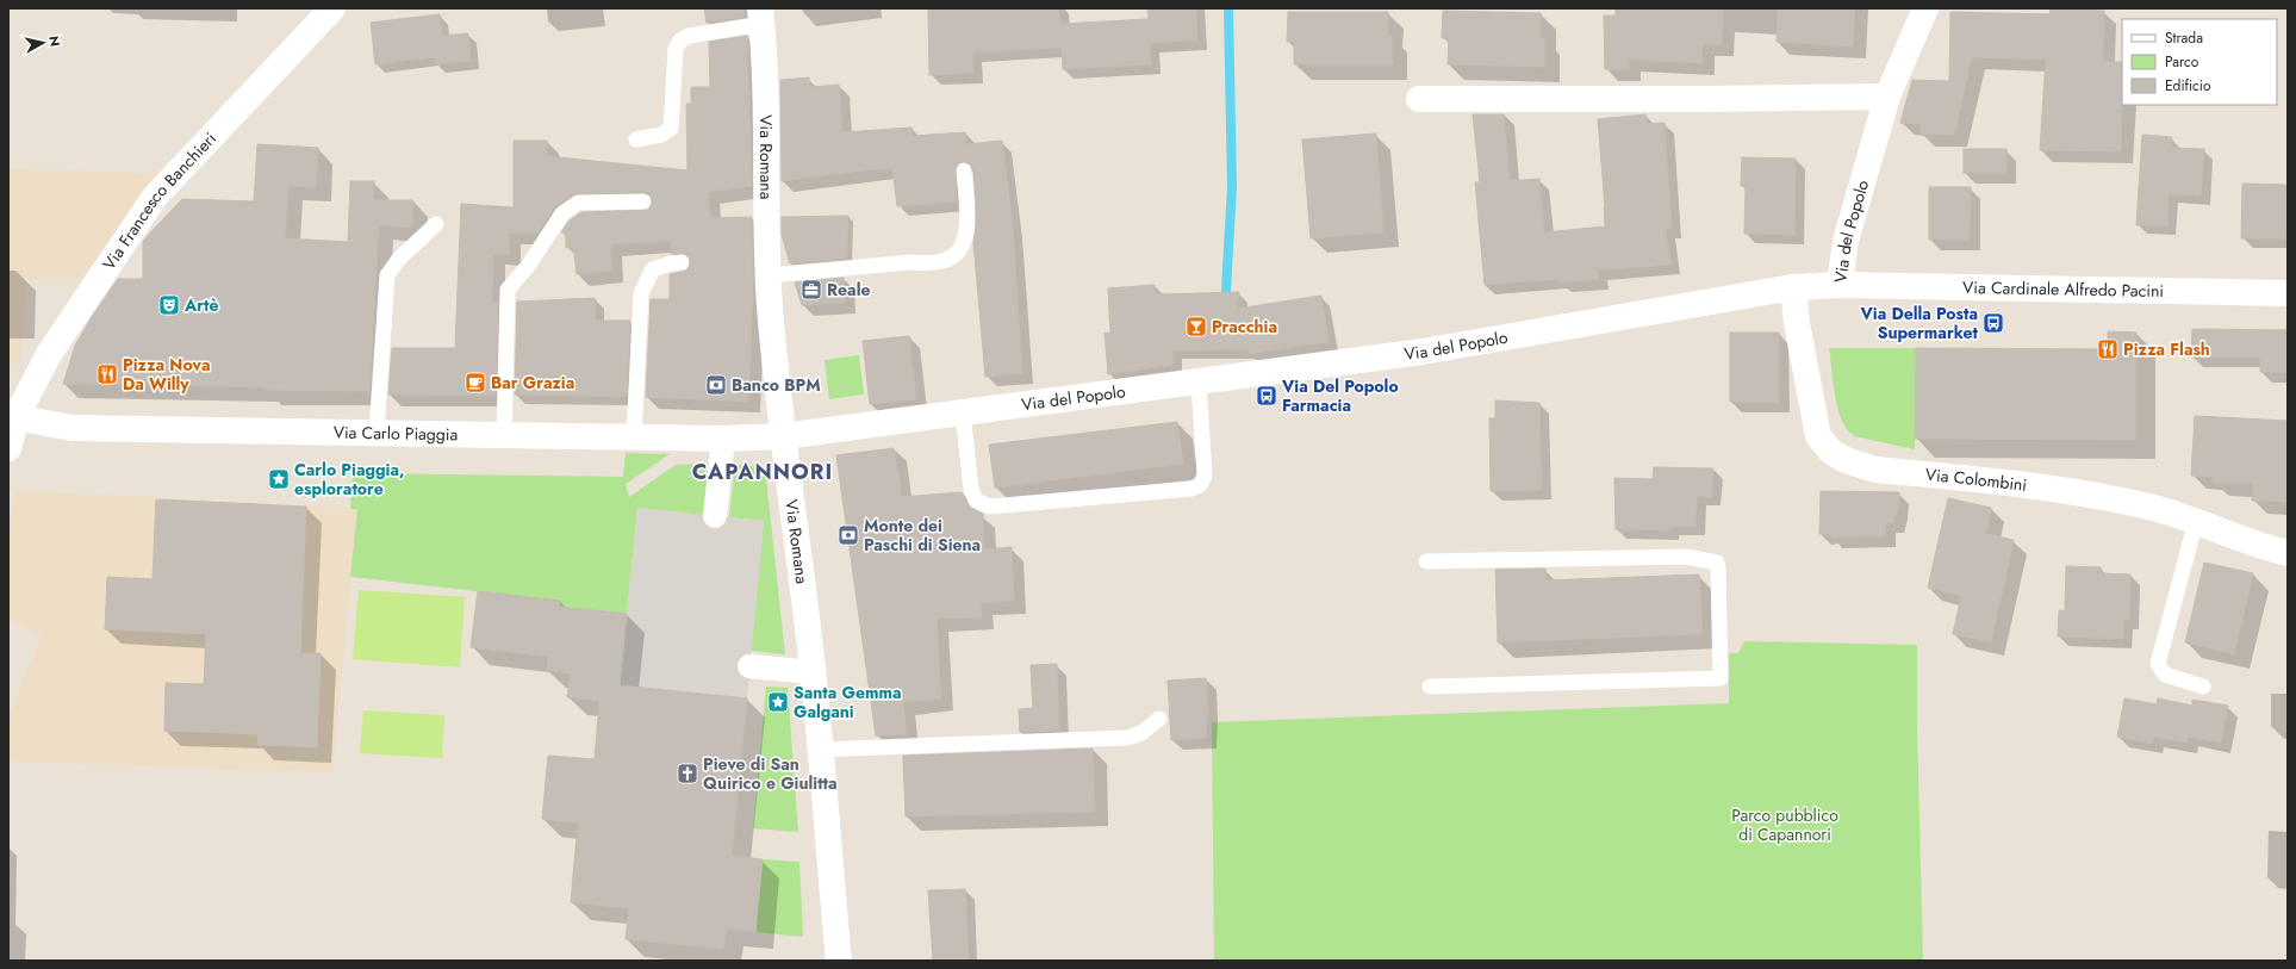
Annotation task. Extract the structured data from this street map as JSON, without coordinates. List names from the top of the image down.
{
  "streets": {
    "street": [
      "Via Romana",
      "Via Francesco Banchieri",
      "Via del Popolo",
      "Via Cardinale Alfredo Pacini",
      "Via Carlo Piaggia",
      "Via Colombini"
    ]
  },
  "crossings": [
    ["Via Romana", "Via del Popolo"],
    ["Via Romana", "Via Carlo Piaggia"],
    ["Via Francesco Banchieri", "Via Carlo Piaggia"],
    ["Via del Popolo", "Via Cardinale Alfredo Pacini"],
    ["Via del Popolo", "Via Carlo Piaggia"],
    ["Via del Popolo", "Via Colombini"]
  ],
  "districts": ["CAPANNORI"],
  "parks": ["Parco pubblico di Capannori"],
  "places": {
    "office": ["Reale"],
    "theatre": ["Artè"],
    "bus stop": ["Via Della Posta Supermarket", "Via Del Popolo Farmacia"],
    "bar": ["Pracchia"],
    "restaurant": ["Pizza Flash", "Pizza Nova Da Willy"],
    "cafe": ["Bar Grazia"],
    "bank": ["Banco BPM", "Monte dei Paschi di Siena"],
    "place": ["Carlo Piaggia, esploratore", "Santa Gemma Galgani"],
    "church": ["Pieve di San Quirico e Giulitta"]
  },
  "legend": ["Strada", "Parco", "Edificio"],
  "north": "right"
}
